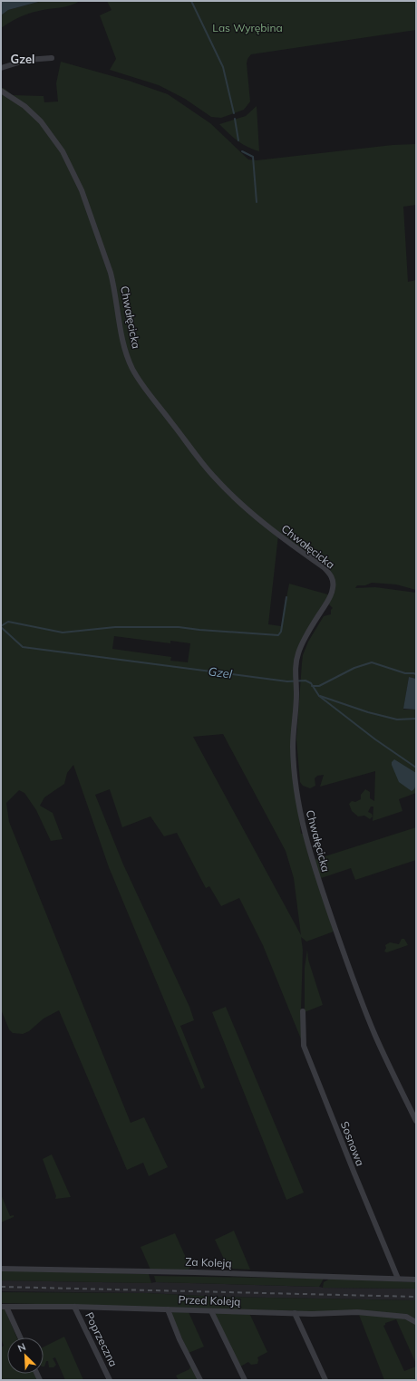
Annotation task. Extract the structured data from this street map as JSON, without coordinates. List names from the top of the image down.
{
  "streets": {
    "street": [
      "Chwałęcicka",
      "Sosnowa",
      "Za Koleją",
      "Przed Koleją",
      "Poprzeczna"
    ]
  },
  "crossings": [
    ["Sosnowa", "Za Koleją"],
    ["Przed Koleją", "Poprzeczna"]
  ],
  "districts": ["Gzel"],
  "water": ["Gzel"],
  "parks": ["Las Wyrębina"],
  "north": "top left"
}
